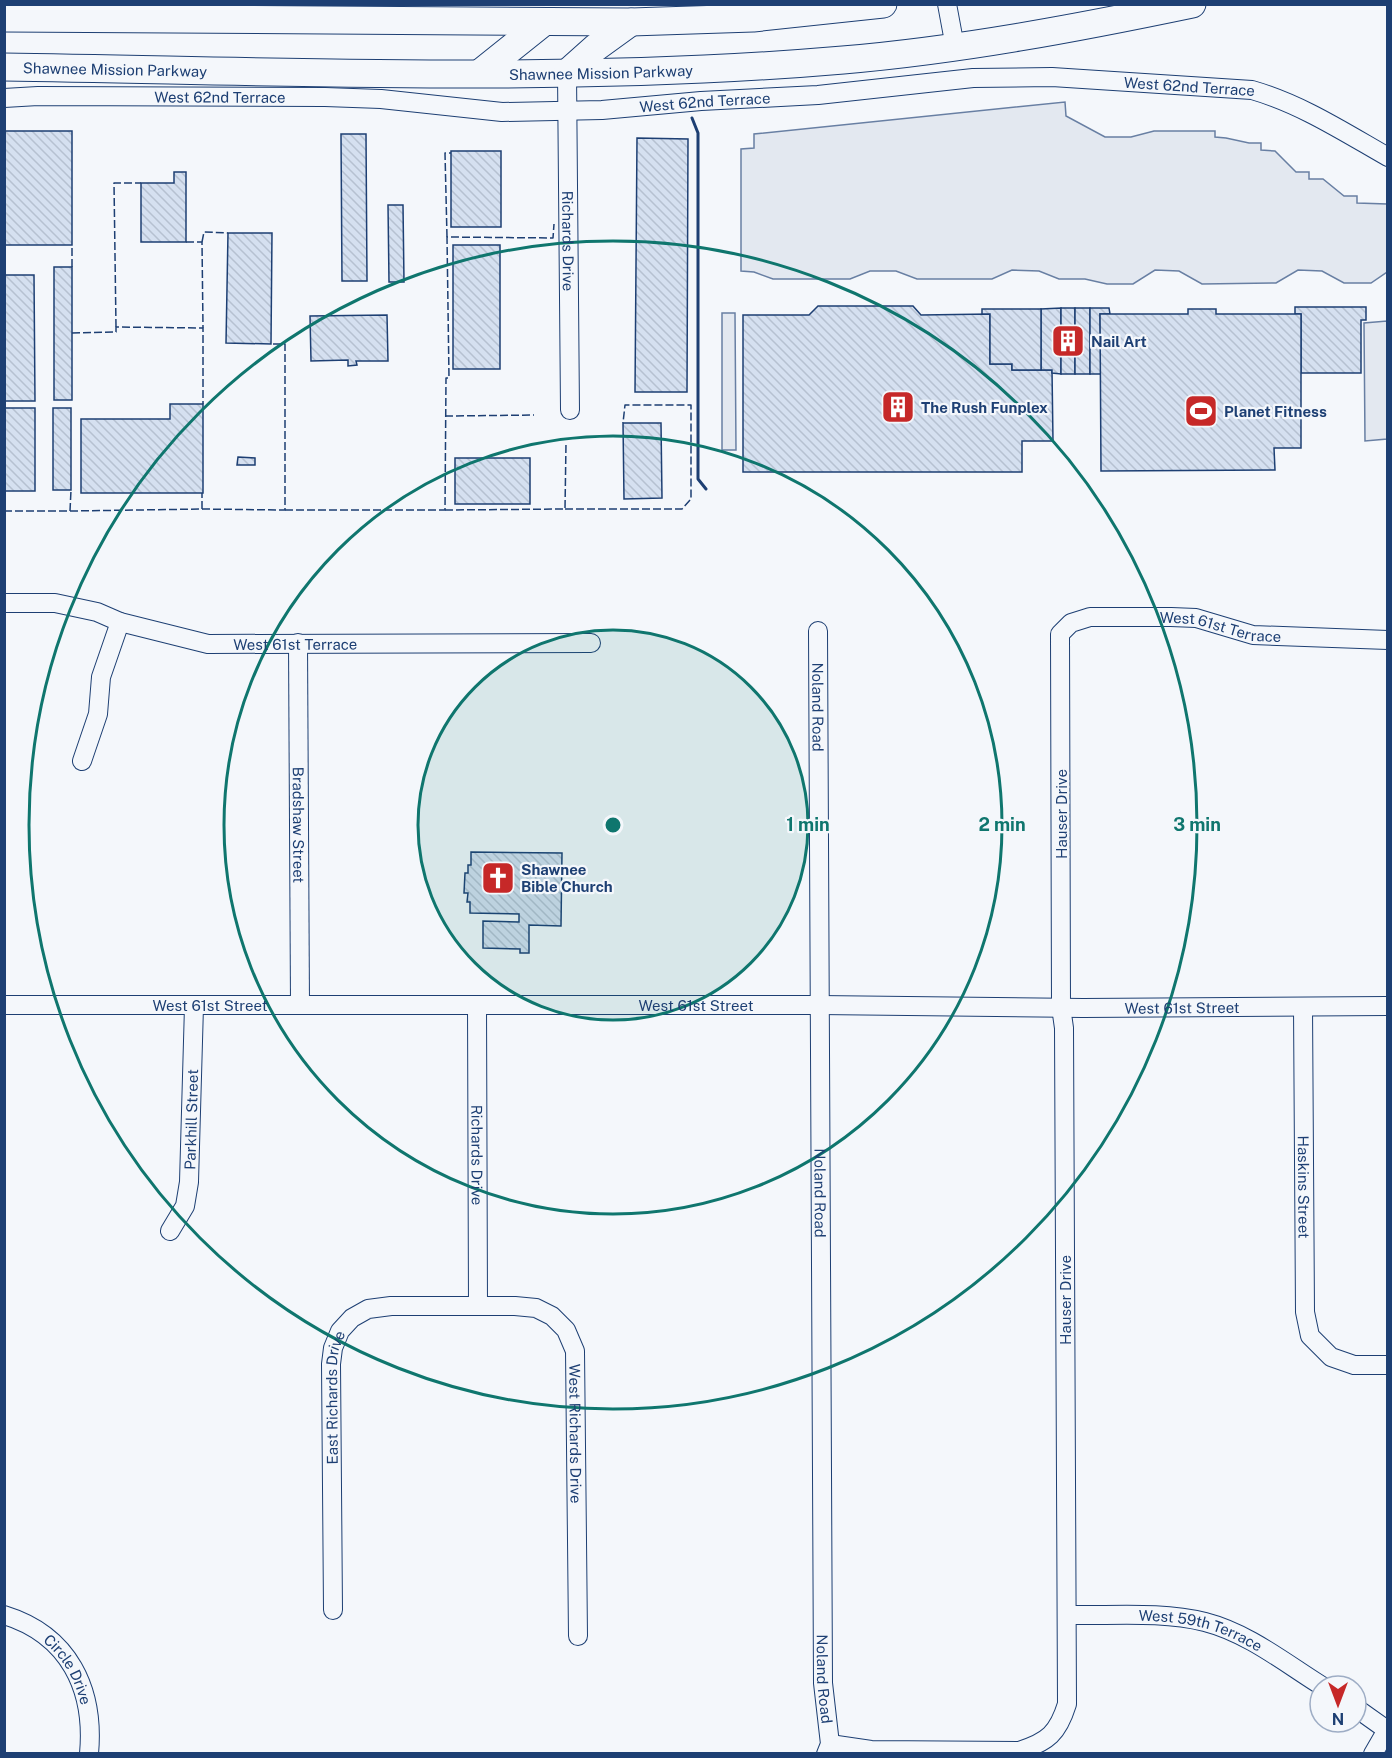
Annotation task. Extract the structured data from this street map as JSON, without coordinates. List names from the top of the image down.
{
  "streets": {
    "highway": ["Shawnee Mission Parkway"],
    "street": [
      "West 62nd Terrace",
      "Richards Drive",
      "West 61st Terrace",
      "Noland Road",
      "Hauser Drive",
      "Bradshaw Street",
      "West 61st Street",
      "Parkhill Street",
      "Haskins Street",
      "East Richards Drive",
      "West Richards Drive",
      "West 59th Terrace",
      "Circle Drive"
    ]
  },
  "crossings": [
    ["Shawnee Mission Parkway", "Richards Drive"],
    ["West 62nd Terrace", "Richards Drive"],
    ["Richards Drive", "West 61st Street"],
    ["Richards Drive", "East Richards Drive"],
    ["Richards Drive", "West Richards Drive"],
    ["West 61st Terrace", "Hauser Drive"],
    ["West 61st Terrace", "Bradshaw Street"],
    ["Noland Road", "Hauser Drive"],
    ["Noland Road", "West 61st Street"],
    ["Hauser Drive", "West 61st Street"],
    ["Hauser Drive", "West 59th Terrace"],
    ["Bradshaw Street", "West 61st Street"],
    ["West 61st Street", "Parkhill Street"],
    ["West 61st Street", "Haskins Street"],
    ["East Richards Drive", "West Richards Drive"]
  ],
  "places": {
    "building": ["Nail Art", "The Rush Funplex"],
    "sports": ["Planet Fitness"],
    "church": ["Shawnee Bible Church"]
  },
  "north": "bottom",
  "rings": ["1 min", "2 min", "3 min"]
}
